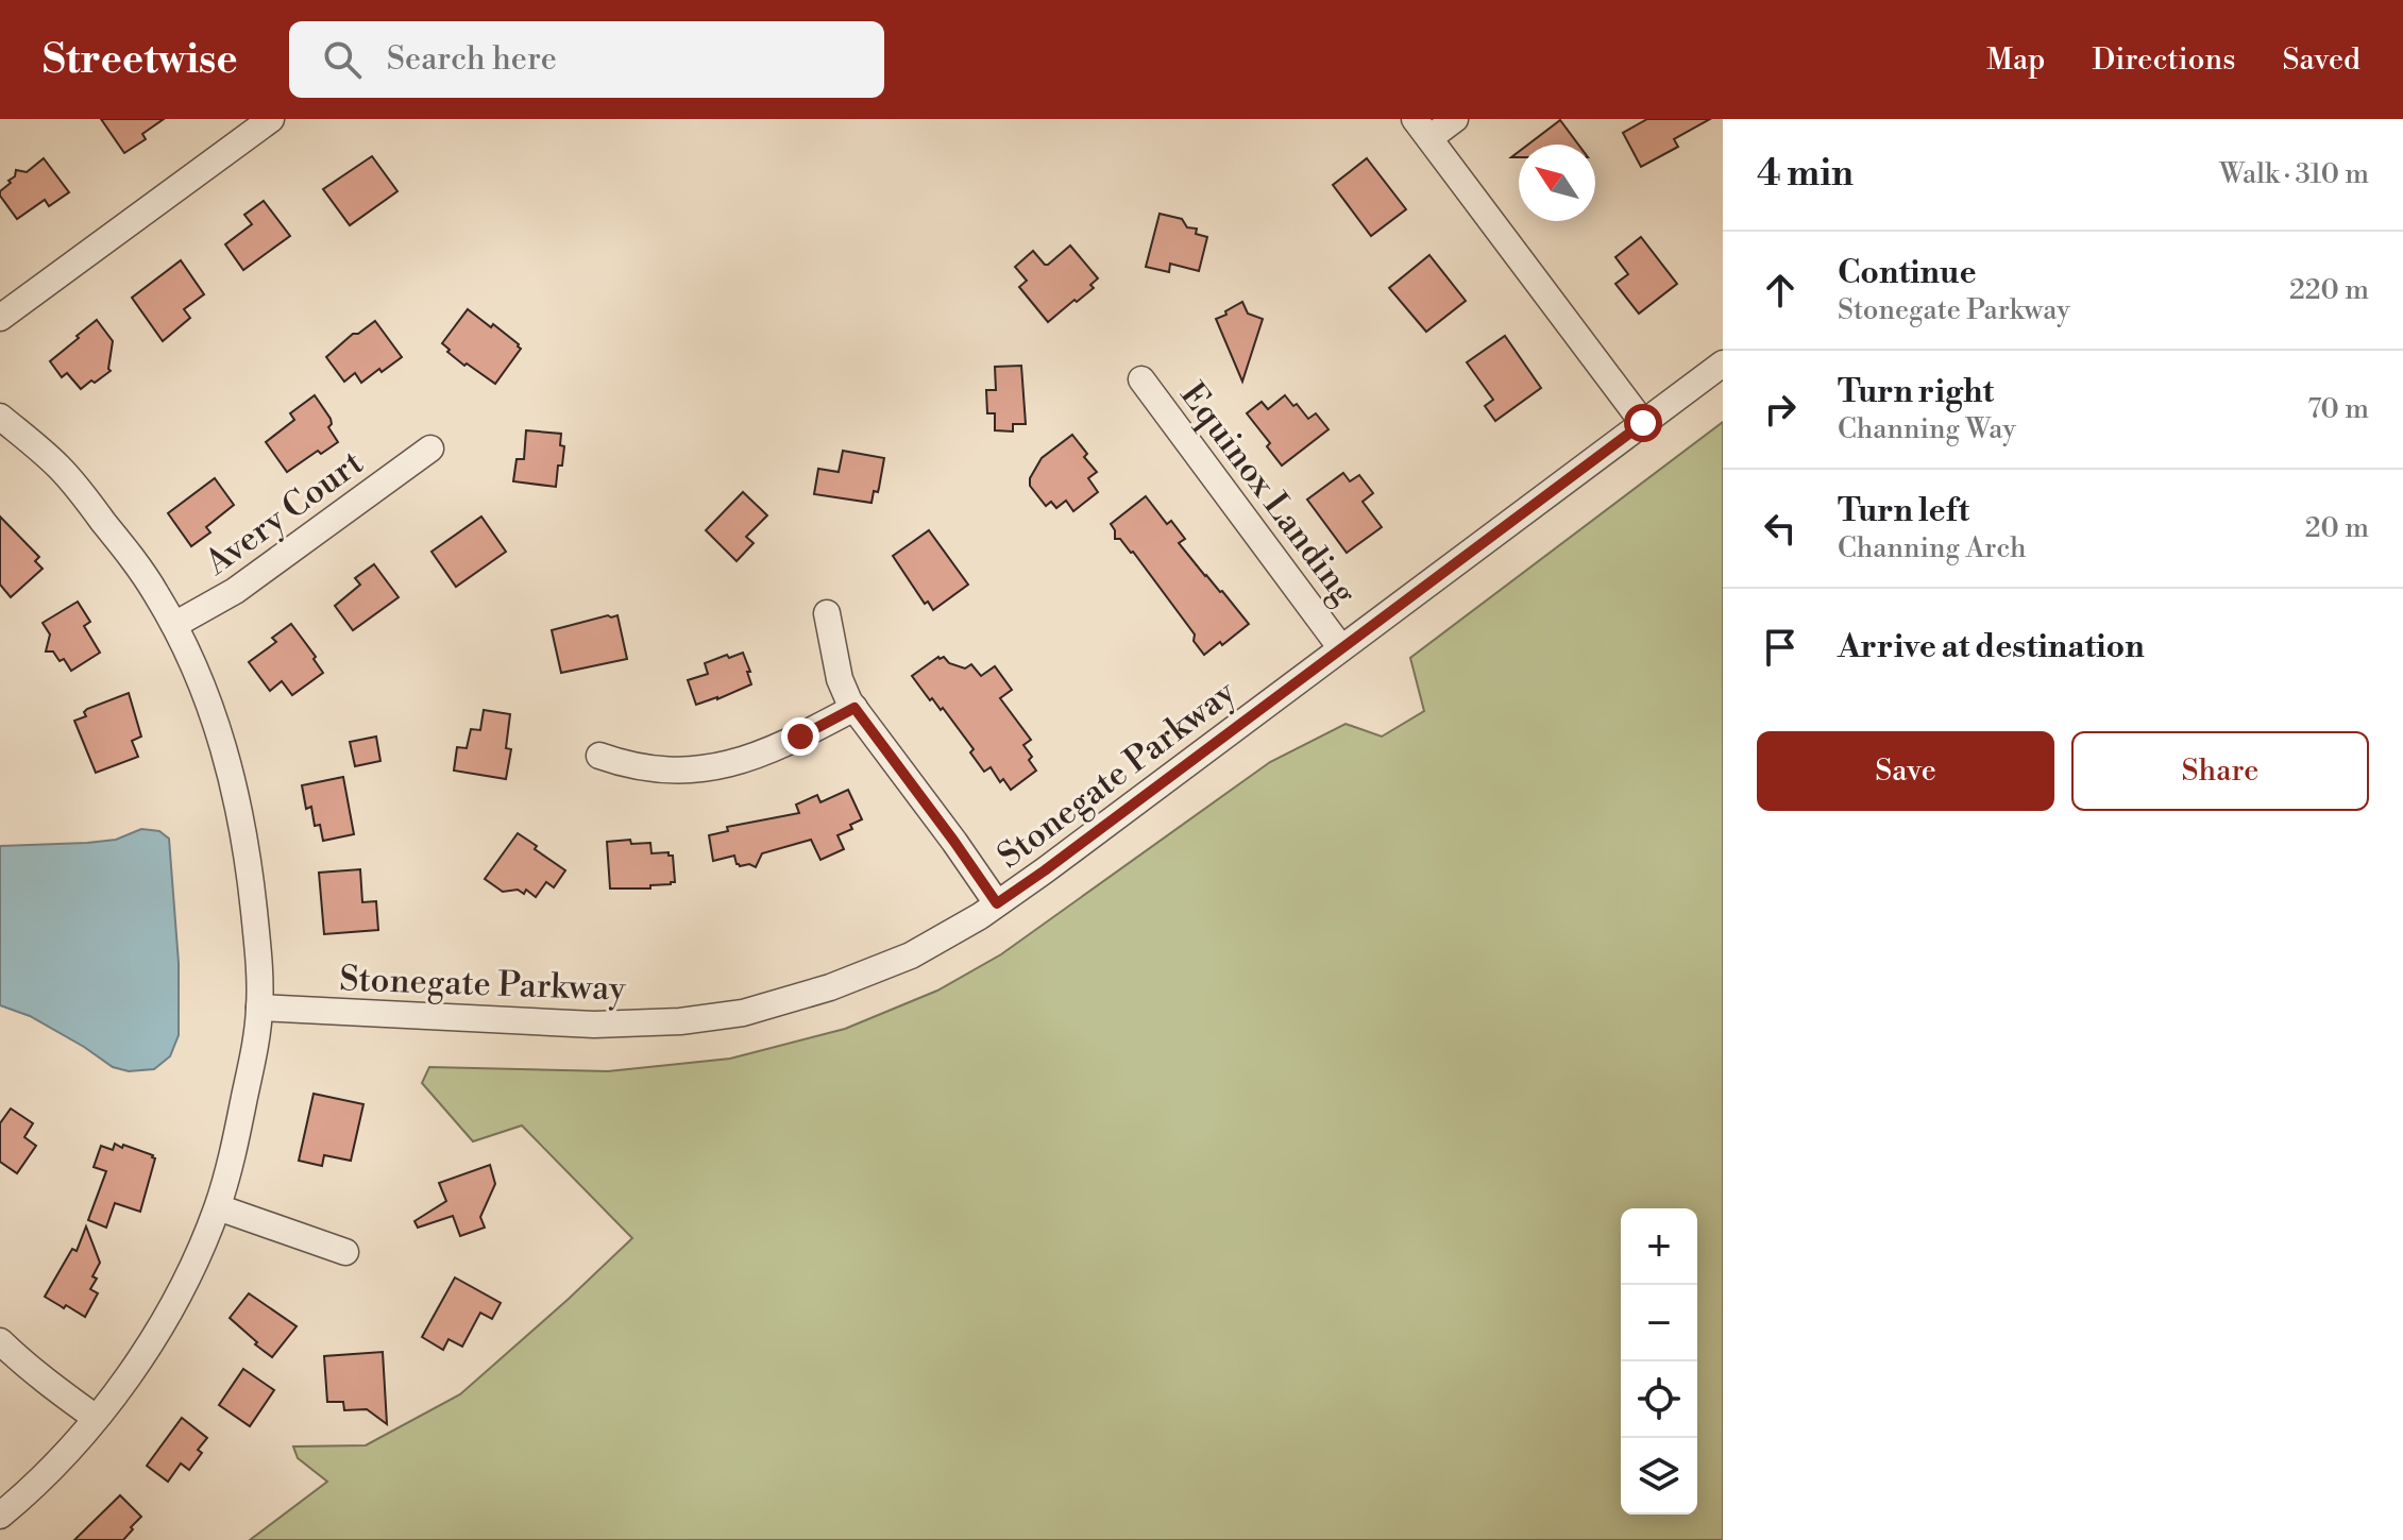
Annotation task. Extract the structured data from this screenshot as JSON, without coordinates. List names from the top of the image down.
{
  "streets": {
    "street": ["Equinox Landing", "Avery Court", "Stonegate Parkway"]
  },
  "crossings": [
    ["Equinox Landing", "Stonegate Parkway"]
  ],
  "north": "top left",
  "page": {
    "header": "Streetwise",
    "search": "Search here",
    "nav": ["Map", "Directions", "Saved"],
    "heading": ["4 min", "Walk · 310 m"],
    "list": [
      ["Continue", "Stonegate Parkway", "220 m"],
      ["Turn right", "Channing Way", "70 m"],
      ["Turn left", "Channing Arch", "20 m"],
      "Arrive at destination"
    ],
    "buttons": ["Save", "Share"],
    "map_buttons": ["+", "−"]
  }
}
